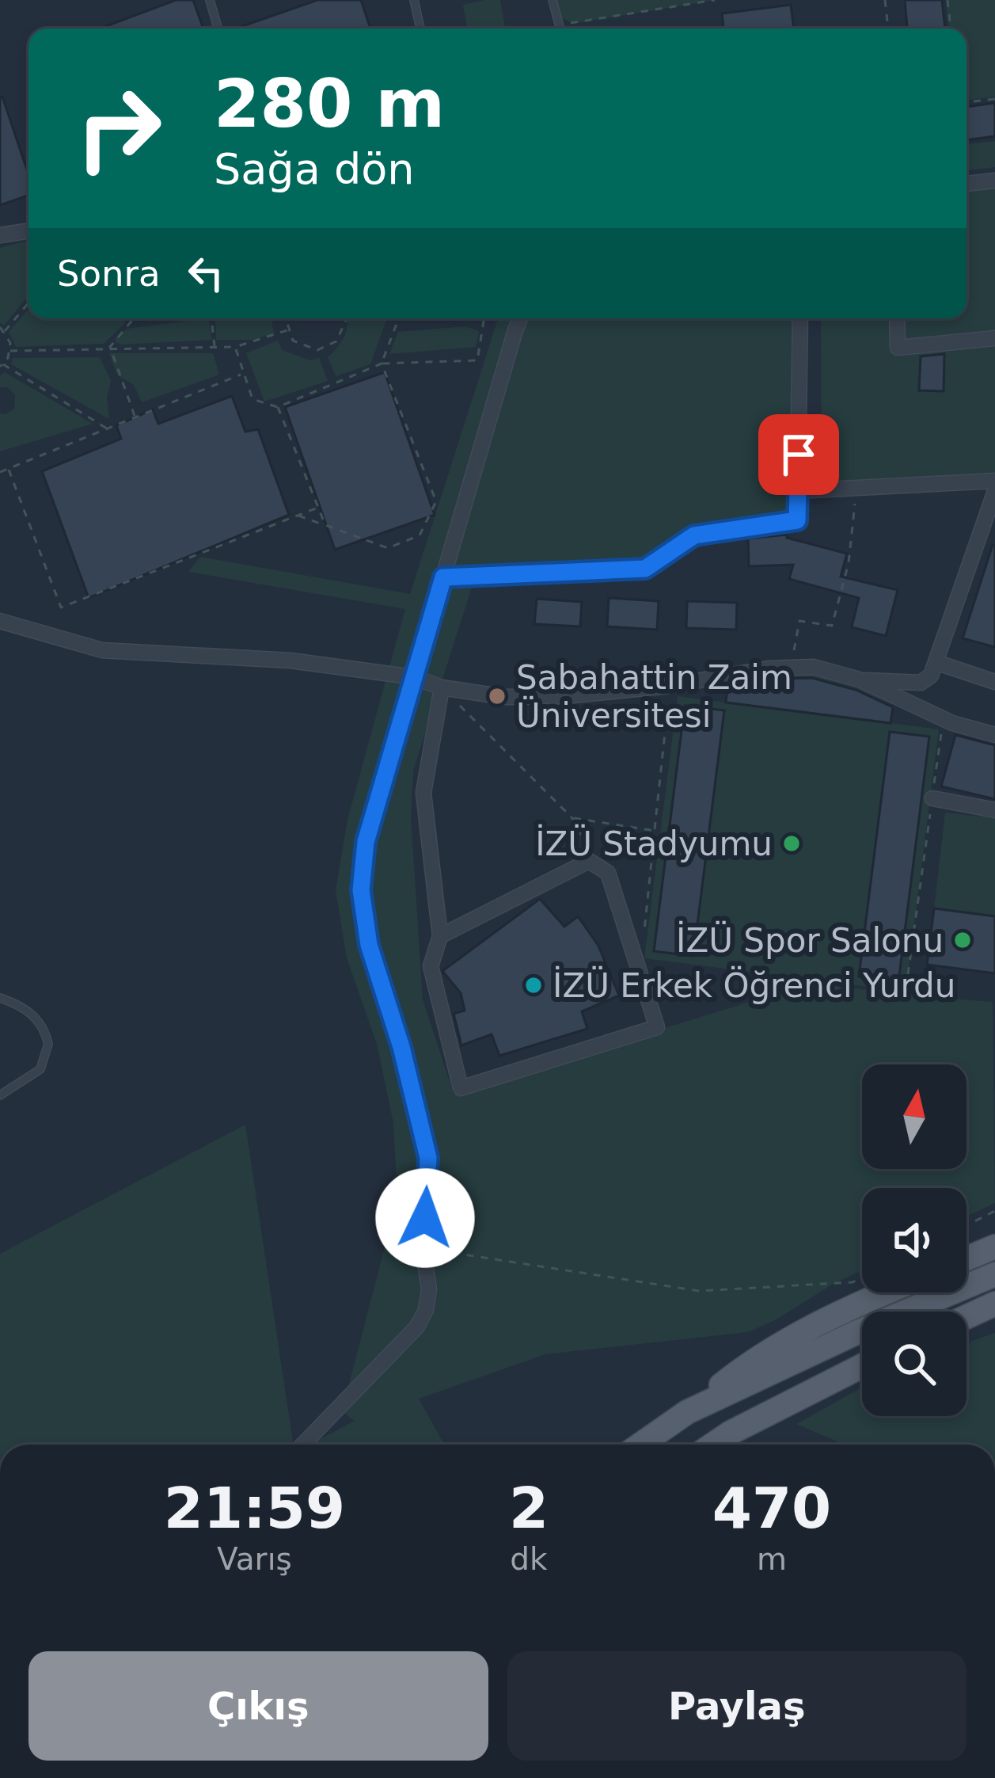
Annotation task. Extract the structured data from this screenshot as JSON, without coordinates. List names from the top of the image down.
{
  "places": [
    "Sabahattin Zaim Üniversitesi",
    "İZÜ Stadyumu",
    "İZÜ Spor Salonu",
    "İZÜ Erkek Öğrenci Yurdu"
  ],
  "north": "top",
  "page": {
    "turn": ["280 m", "Sağa dön"],
    "then": "Sonra",
    "eta": [
      "21:59",
      "Varış",
      "2",
      "dk",
      "470",
      "m"
    ],
    "buttons": ["Çıkış", "Paylaş"]
  }
}
